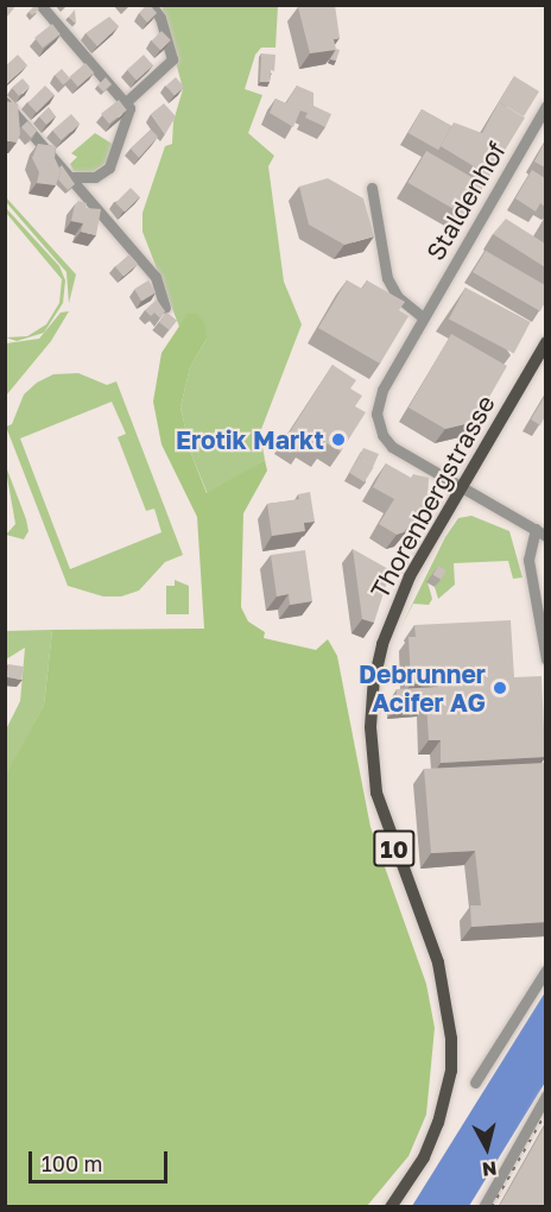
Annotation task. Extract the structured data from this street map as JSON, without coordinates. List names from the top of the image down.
{
  "streets": {
    "main road": ["Thorenbergstrasse", "10"],
    "street": ["Staldenhof"]
  },
  "crossings": [
    ["Staldenhof", "Thorenbergstrasse"]
  ],
  "places": ["Erotik Markt", "Debrunner Acifer AG"],
  "scale_bar": "100 m",
  "north": "bottom"
}
